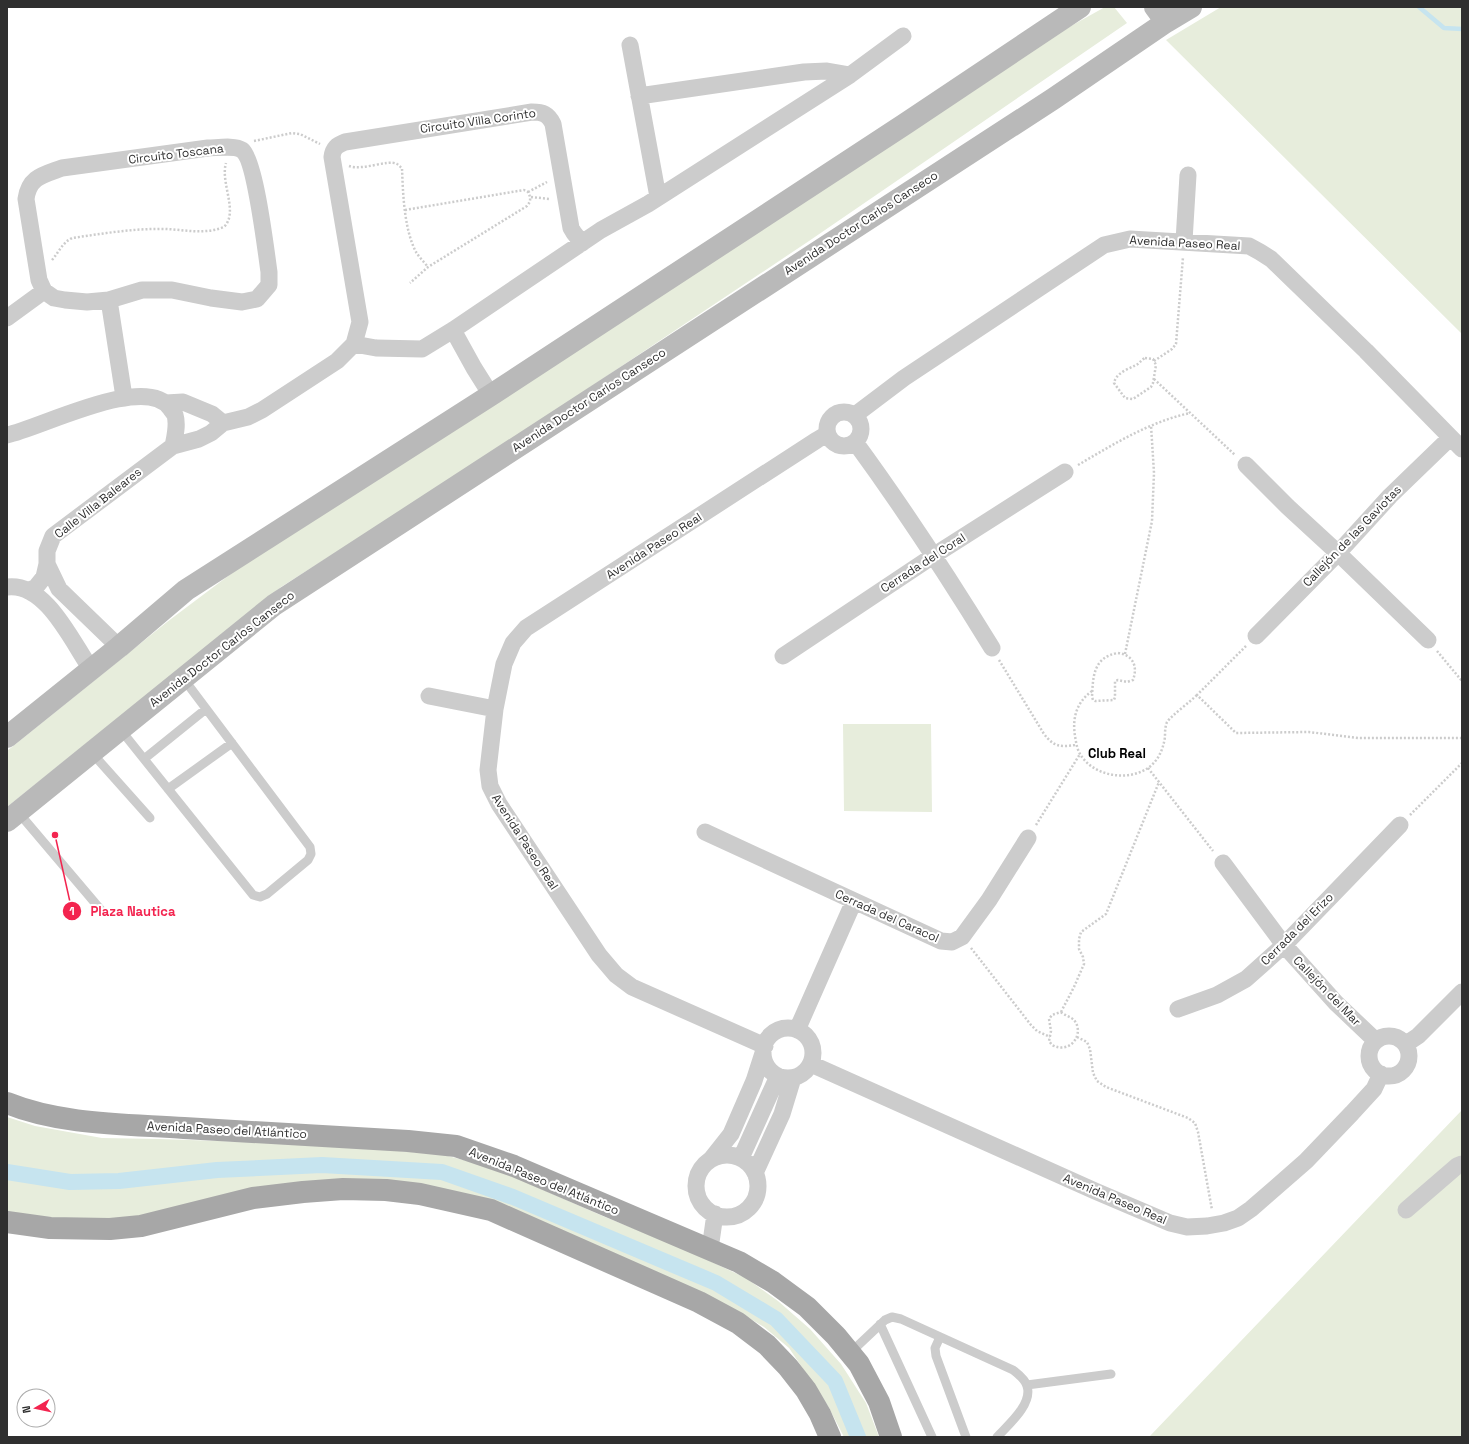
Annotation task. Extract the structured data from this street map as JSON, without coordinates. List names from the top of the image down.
{
  "streets": {
    "main road": ["Avenida Doctor Carlos Canseco", "Avenida Paseo del Atlántico"],
    "street": [
      "Circuito Villa Corinto",
      "Circuito Toscana",
      "Avenida Paseo Real",
      "Calle Villa Baleares",
      "Callejón de las Gaviotas",
      "Cerrada del Coral",
      "Cerrada del Caracol",
      "Cerrada del Erizo",
      "Callejón del Mar"
    ]
  },
  "crossings": [
    ["Avenida Paseo Real", "Callejón de las Gaviotas"],
    ["Avenida Paseo Real", "Callejón del Mar"],
    ["Cerrada del Erizo", "Callejón del Mar"]
  ],
  "districts": ["Club Real"],
  "places": ["Plaza Nautica"],
  "north": "left"
}
